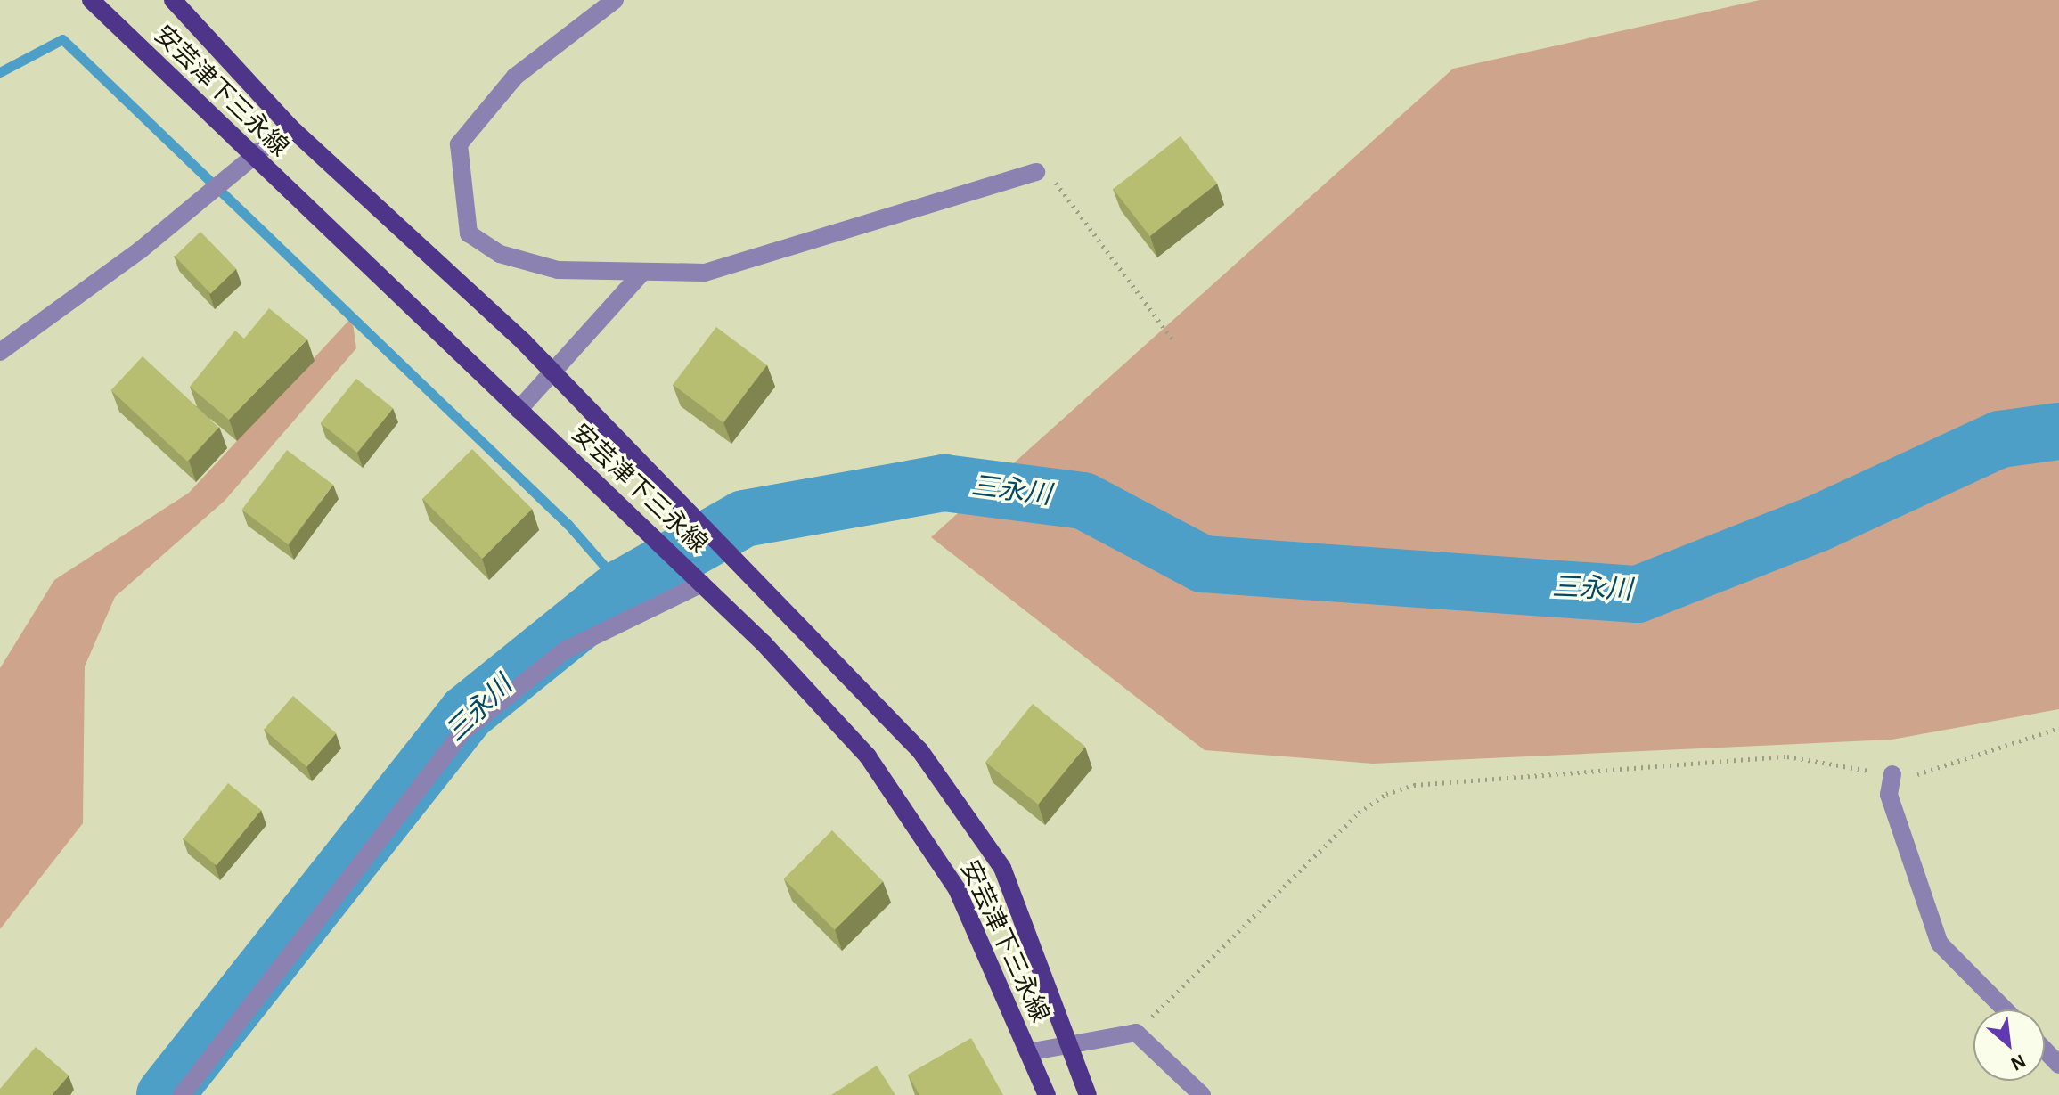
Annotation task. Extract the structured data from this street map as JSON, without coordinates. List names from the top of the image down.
{
  "streets": {
    "main road": ["安芸津下三永線"]
  },
  "water": ["三永川"],
  "north": "bottom right"
}
